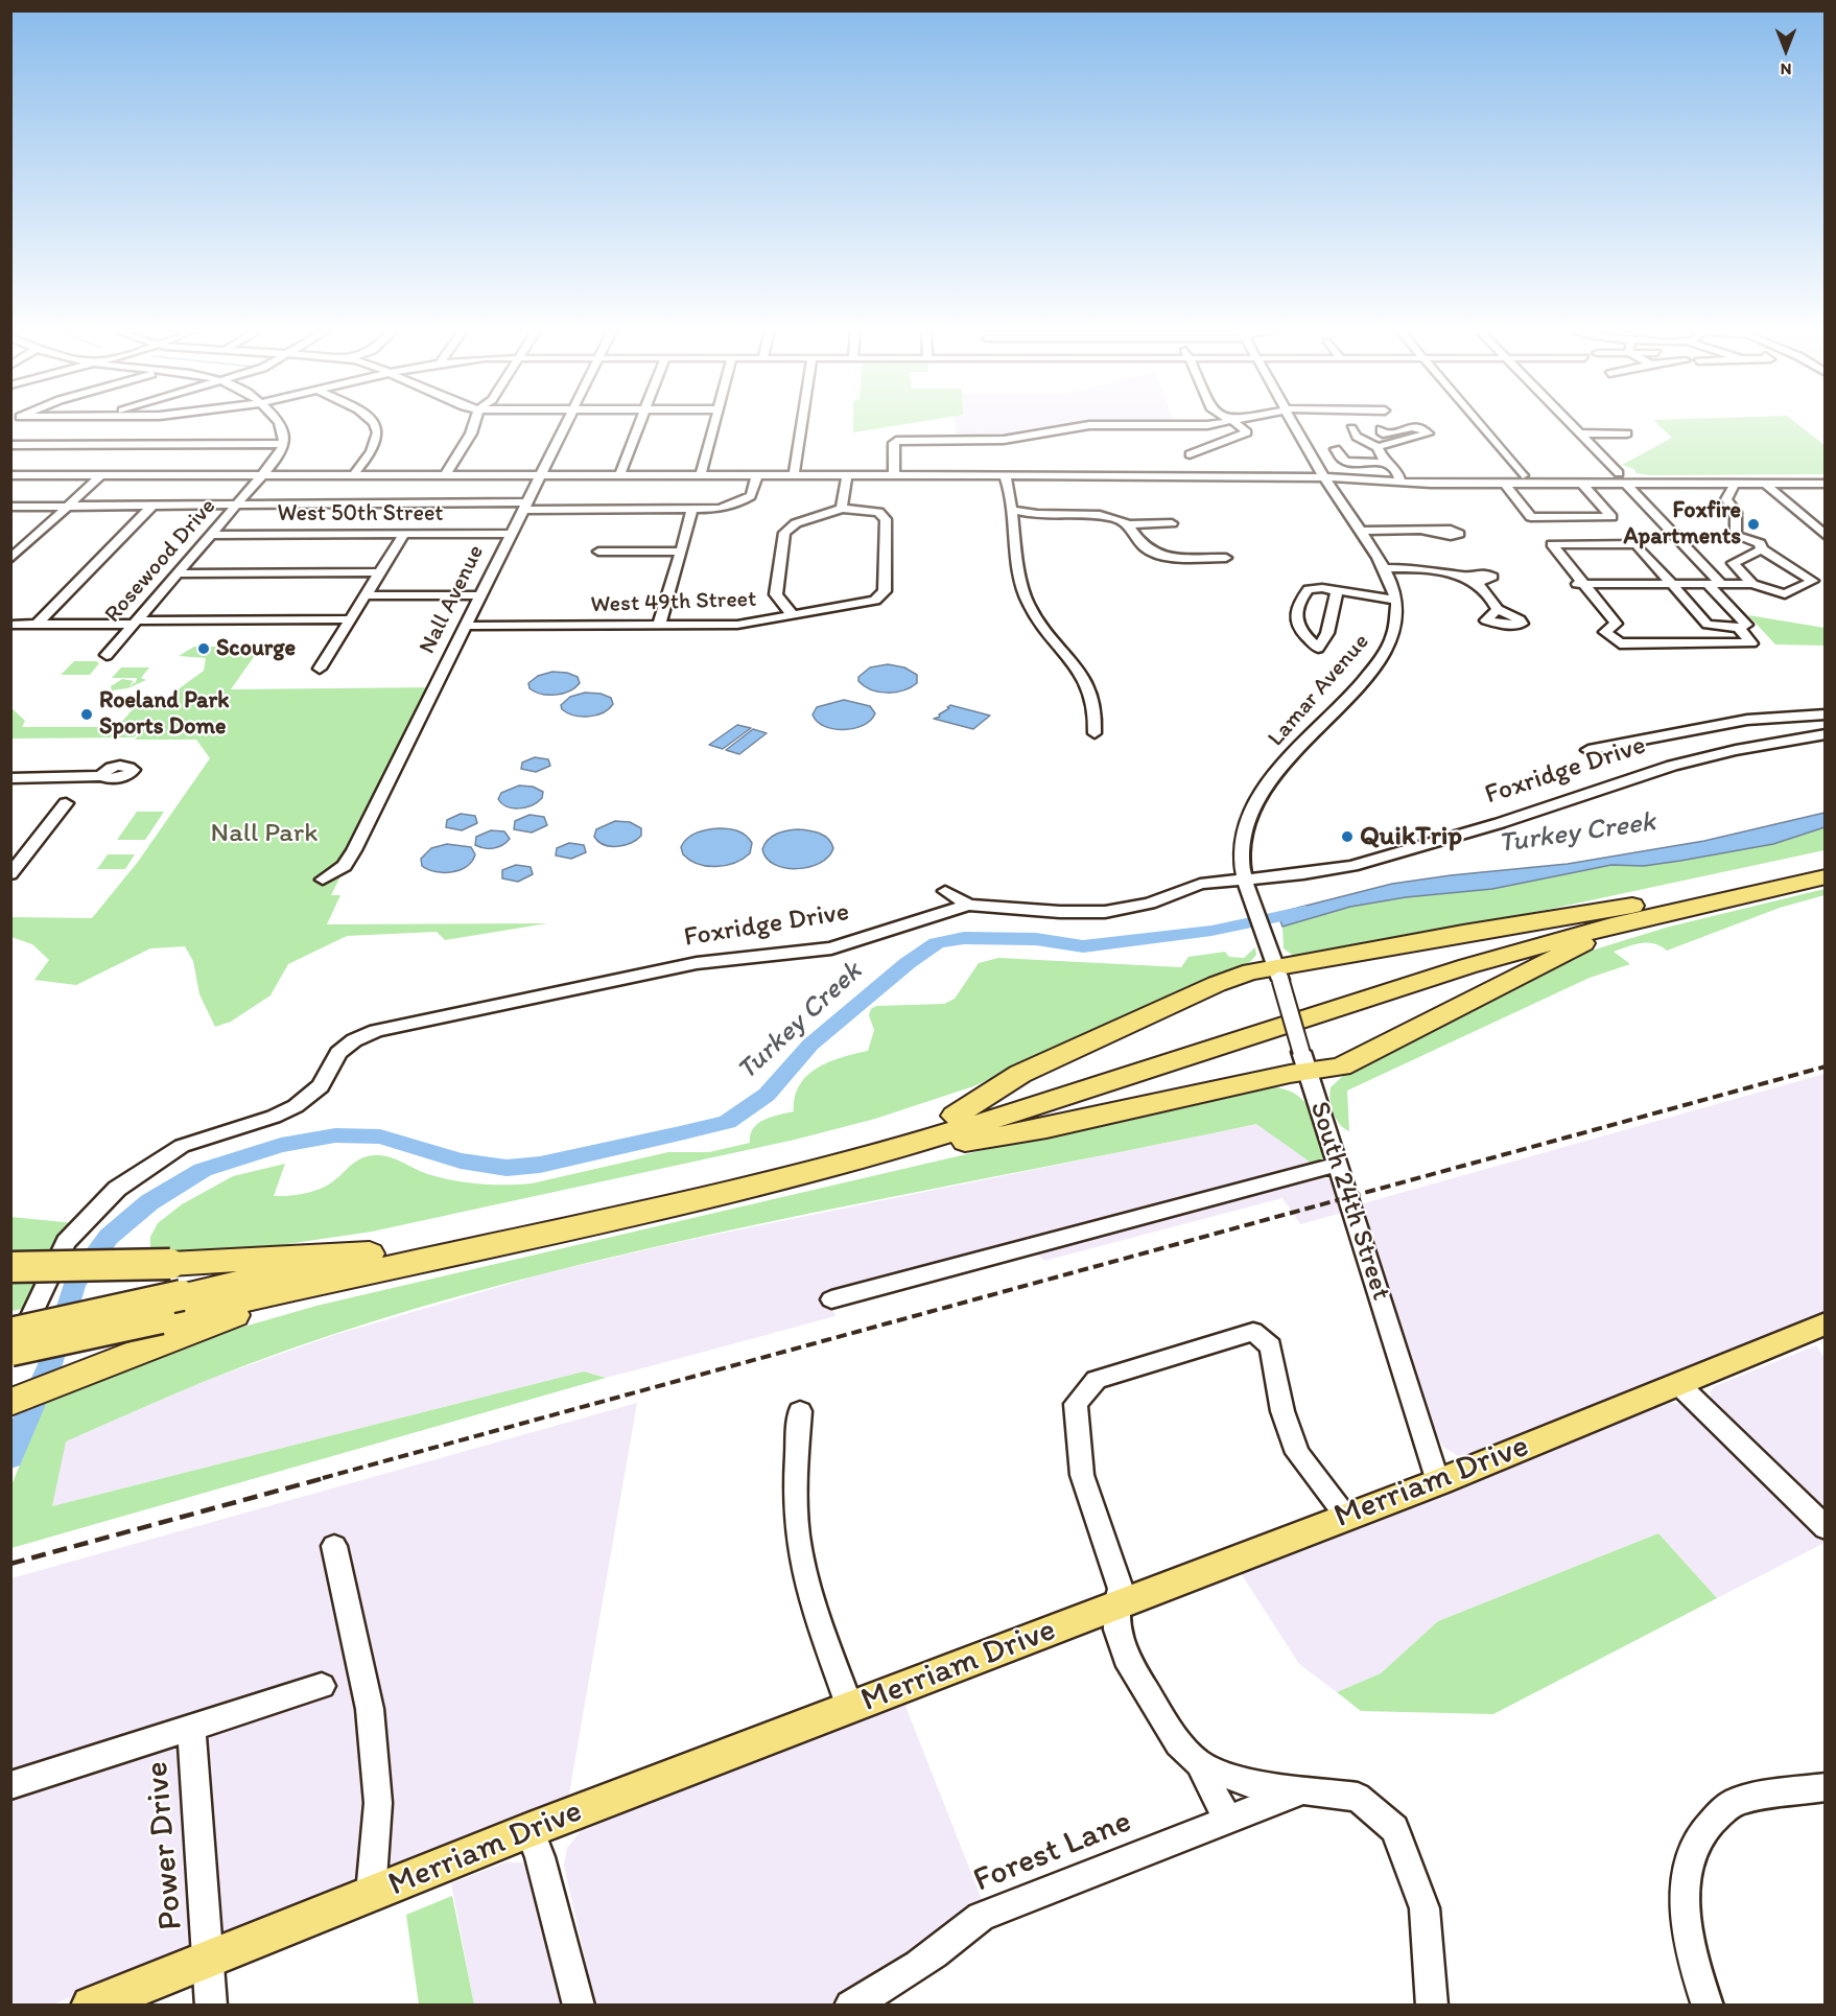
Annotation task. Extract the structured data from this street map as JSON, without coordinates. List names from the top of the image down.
{
  "streets": {
    "main road": ["Merriam Drive"],
    "street": [
      "West 50th Street",
      "Rosewood Drive",
      "Nall Avenue",
      "West 49th Street",
      "Lamar Avenue",
      "Foxridge Drive",
      "South 24th Street",
      "Power Drive",
      "Forest Lane"
    ]
  },
  "crossings": [
    ["West 50th Street", "Rosewood Drive"],
    ["West 50th Street", "Nall Avenue"],
    ["Nall Avenue", "West 49th Street"],
    ["Lamar Avenue", "Foxridge Drive"],
    ["Lamar Avenue", "South 24th Street"],
    ["South 24th Street", "Merriam Drive"],
    ["Merriam Drive", "Power Drive"]
  ],
  "water": ["Turkey Creek"],
  "parks": ["Nall Park"],
  "places": [
    "Foxfire Apartments",
    "Scourge",
    "Roeland Park Sports Dome",
    "QuikTrip"
  ],
  "north": "bottom"
}
